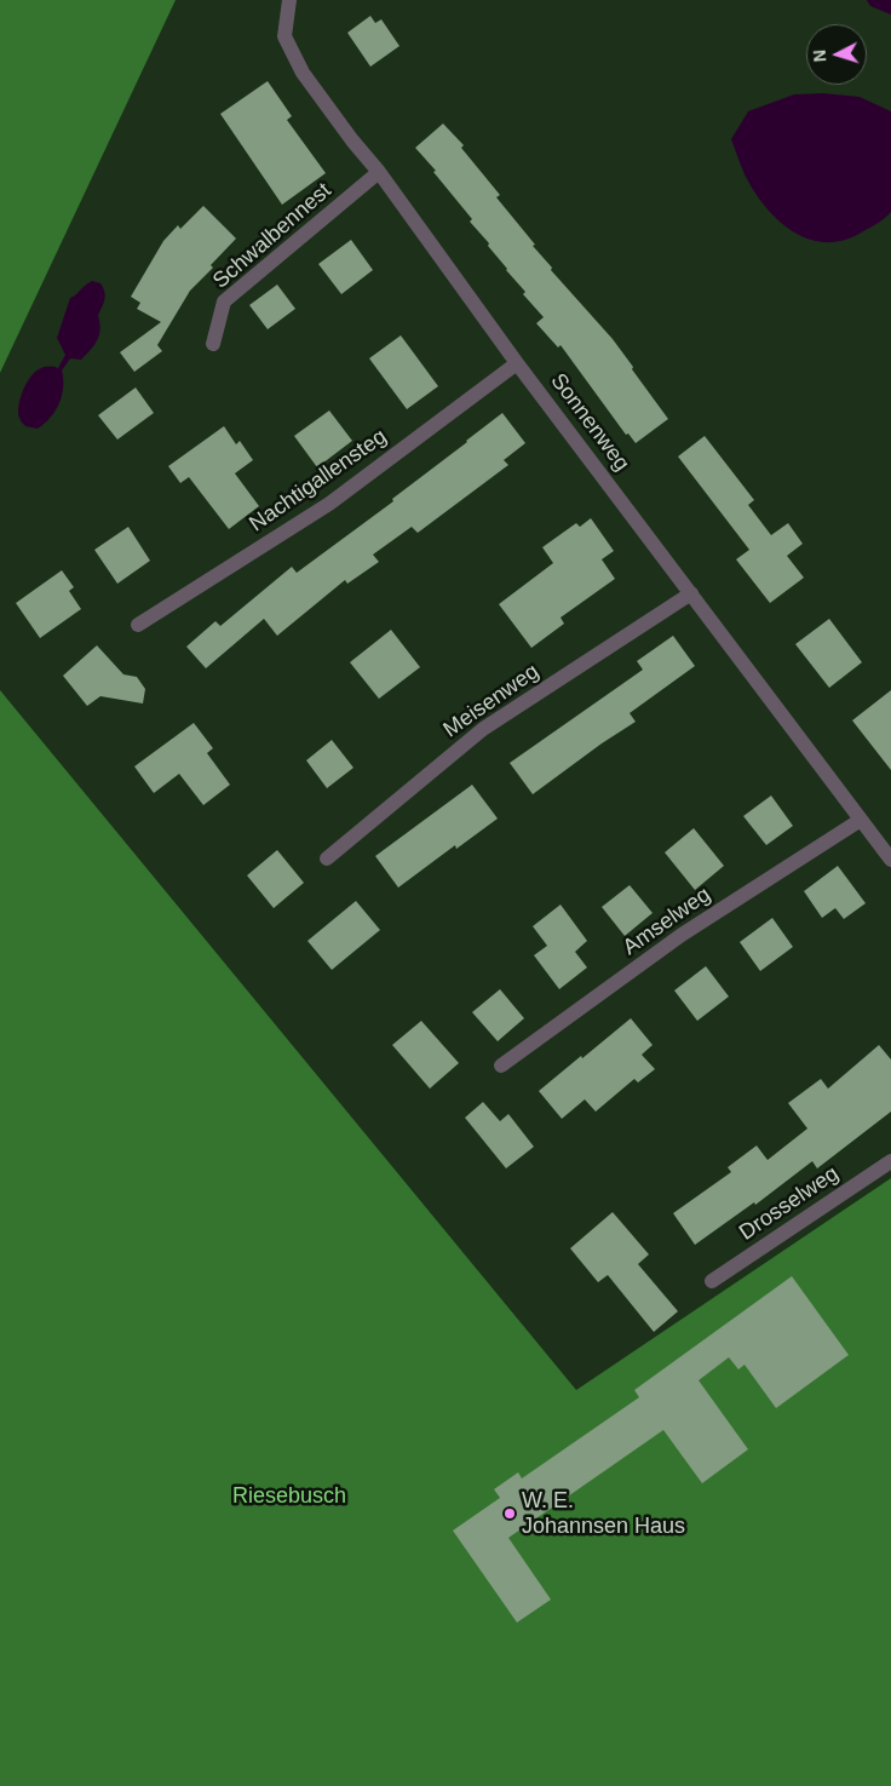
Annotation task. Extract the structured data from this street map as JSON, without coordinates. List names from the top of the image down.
{
  "streets": {
    "street": [
      "Schwalbennest",
      "Sonnenweg",
      "Nachtigallensteg",
      "Meisenweg",
      "Amselweg",
      "Drosselweg"
    ]
  },
  "crossings": [
    ["Schwalbennest", "Sonnenweg"],
    ["Sonnenweg", "Nachtigallensteg"],
    ["Sonnenweg", "Meisenweg"],
    ["Sonnenweg", "Amselweg"]
  ],
  "parks": ["Riesebusch"],
  "places": ["W. E. Johannsen Haus"],
  "north": "left"
}
